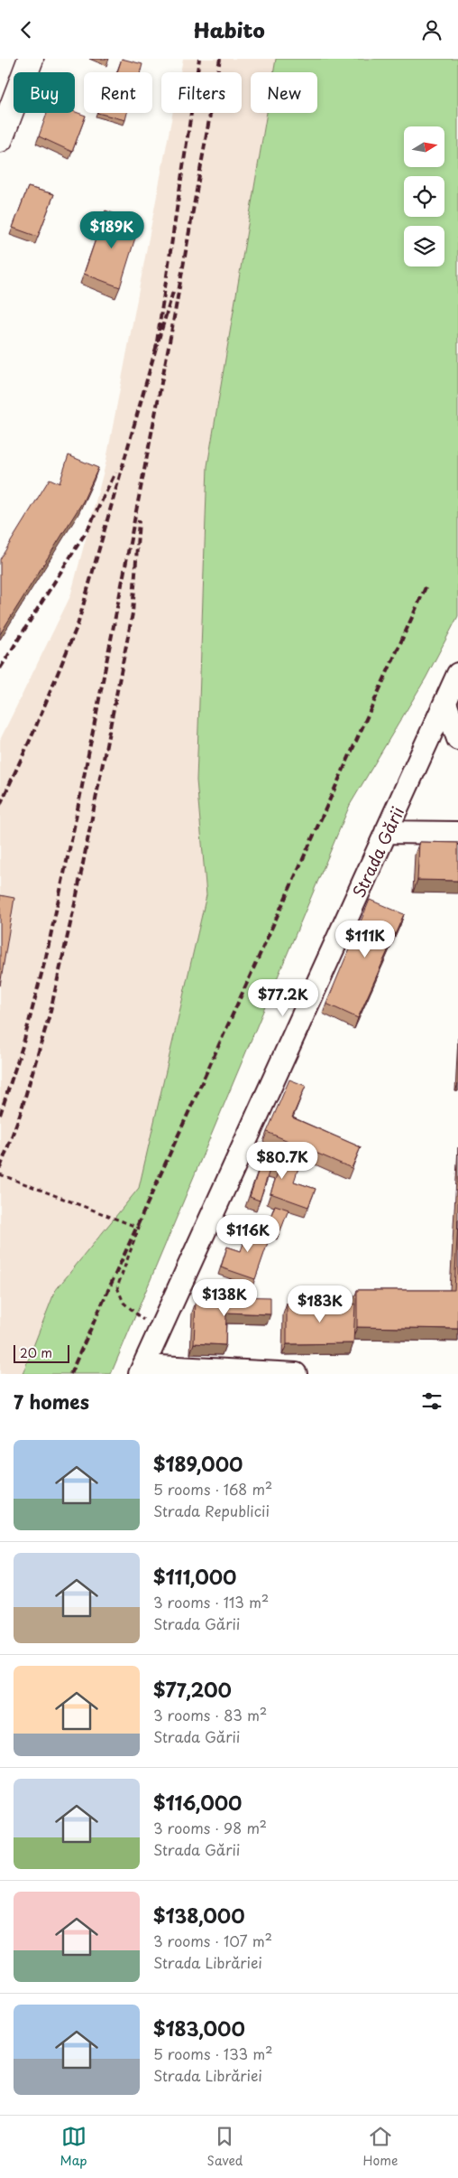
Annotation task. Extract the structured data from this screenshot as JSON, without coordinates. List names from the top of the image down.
{
  "streets": {
    "street": ["Strada Gării"]
  },
  "scale_bar": "20 m",
  "north": "right",
  "page": {
    "header": "Habito",
    "chip": [
      "Buy",
      "Rent",
      "Filters",
      "New"
    ],
    "price": [
      "$189K",
      "$111K",
      "$77.2K",
      "$80.7K",
      "$116K",
      "$138K",
      "$183K"
    ],
    "scale": "20 m",
    "heading": "7 homes",
    "list": [
      {
        "name": "$189,000",
        "note": "5 rooms · 168 m² · Strada Republicii"
      },
      {
        "name": "$111,000",
        "note": "3 rooms · 113 m² · Strada Gării"
      },
      {
        "name": "$77,200",
        "note": "3 rooms · 83 m² · Strada Gării"
      },
      {
        "name": "$116,000",
        "note": "3 rooms · 98 m² · Strada Gării"
      },
      {
        "name": "$138,000",
        "note": "3 rooms · 107 m² · Strada Librăriei"
      },
      {
        "name": "$183,000",
        "note": "5 rooms · 133 m² · Strada Librăriei"
      }
    ],
    "tabs": ["Map", "Saved", "Home"]
  }
}
